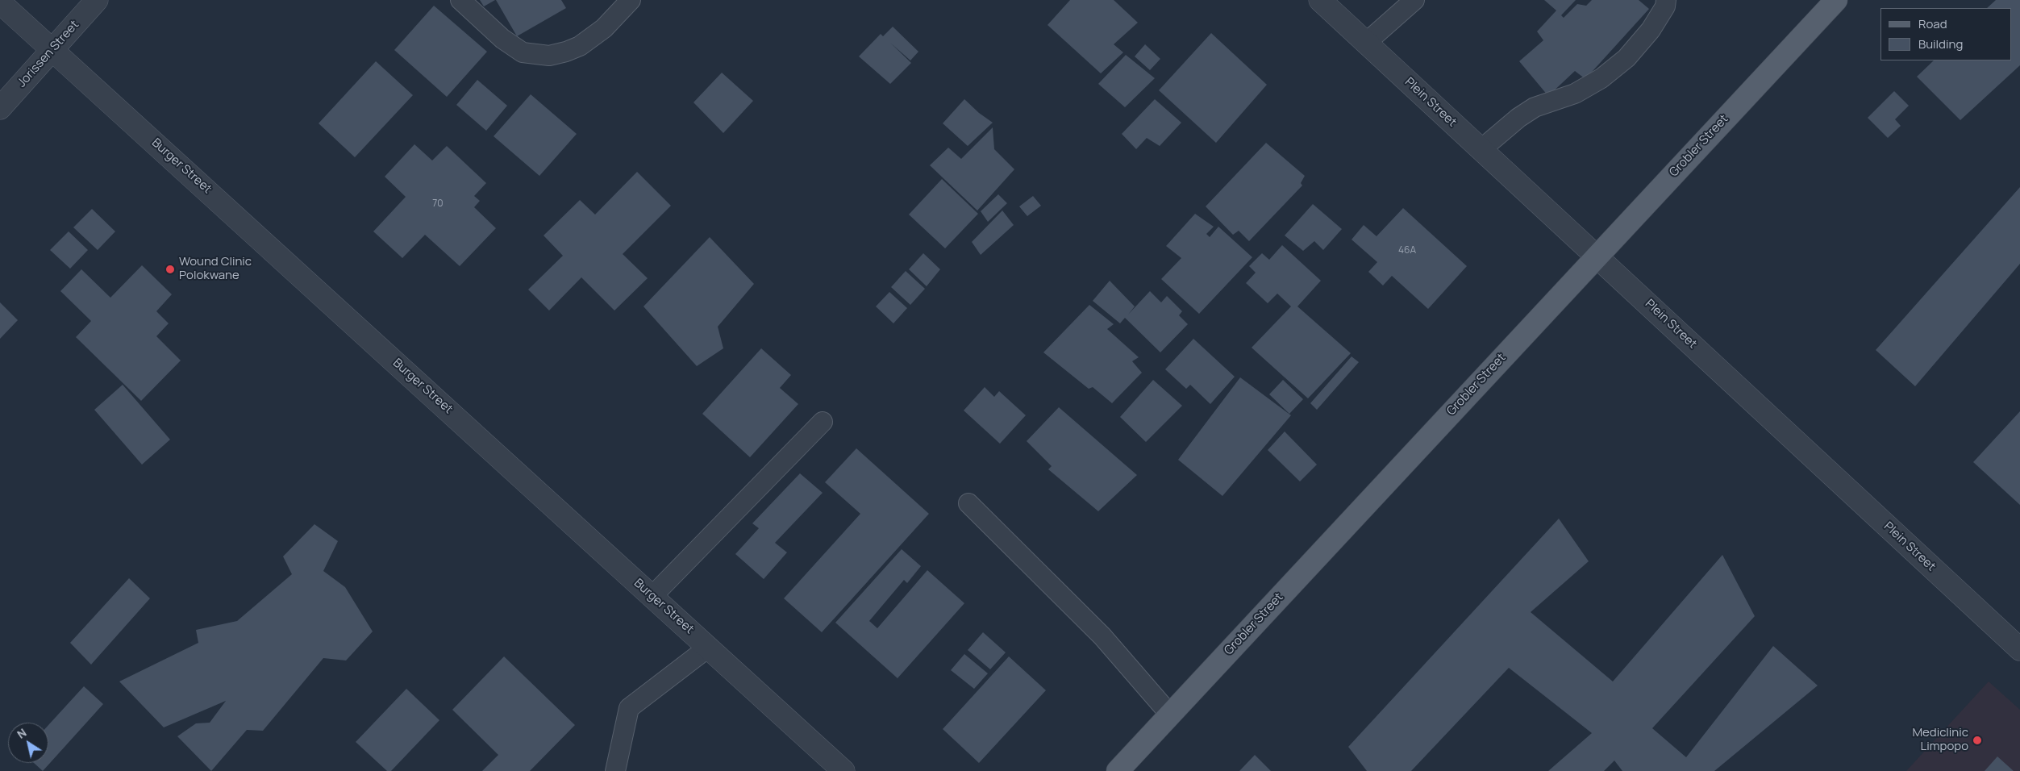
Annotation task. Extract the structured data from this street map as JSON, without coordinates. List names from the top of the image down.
{
  "streets": {
    "main road": ["Grobler Street"],
    "street": ["Jorissen Street", "Plein Street", "Burger Street"]
  },
  "crossings": [
    ["Jorissen Street", "Burger Street"],
    ["Plein Street", "Grobler Street"]
  ],
  "places": ["Wound Clinic Polokwane", "Mediclinic Limpopo"],
  "house_numbers": ["70", "46A"],
  "legend": ["Road", "Building"],
  "north": "top left"
}
